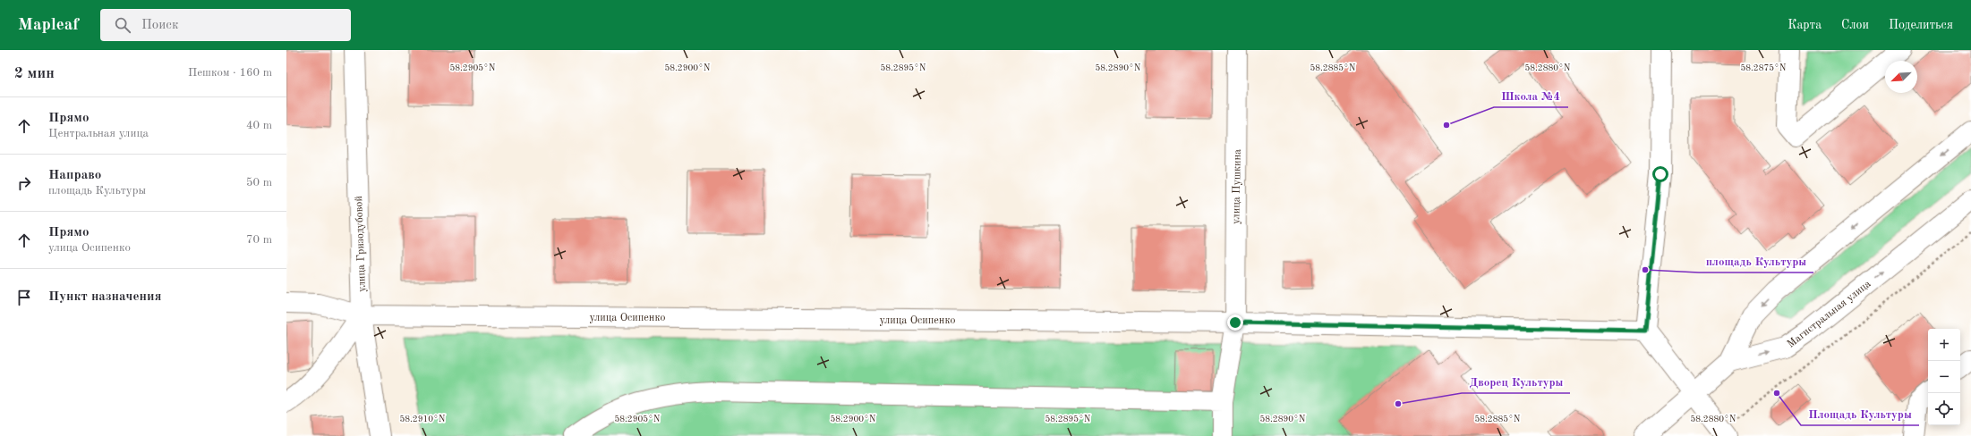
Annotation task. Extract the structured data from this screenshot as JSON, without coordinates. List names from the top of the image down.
{
  "streets": {
    "street": [
      "улица Пушкина",
      "улица Гризодубовой",
      "Магистральная улица",
      "улица Осипенко"
    ]
  },
  "crossings": [
    ["улица Пушкина", "улица Осипенко"],
    ["улица Гризодубовой", "улица Осипенко"]
  ],
  "places": [
    "Школа №4",
    "площадь Культуры",
    "Площадь Культуры",
    "Дворец Культуры"
  ],
  "north": "bottom left",
  "page": {
    "header": "Mapleaf",
    "search": "Поиск",
    "nav": ["Карта", "Слои", "Поделиться"],
    "heading": ["2 мин", "Пешком · 160 m"],
    "list": [
      ["Прямо", "Центральная улица", "40 m"],
      ["Направо", "площадь Культуры", "50 m"],
      ["Прямо", "улица Осипенко", "70 m"],
      "Пункт назначения"
    ],
    "map_buttons": ["+", "−"]
  },
  "coordinates": [
    "58.2905°N",
    "58.2900°N",
    "58.2895°N",
    "58.2890°N",
    "58.2885°N",
    "58.2880°N",
    "58.2875°N",
    "58.2910°N"
  ]
}
